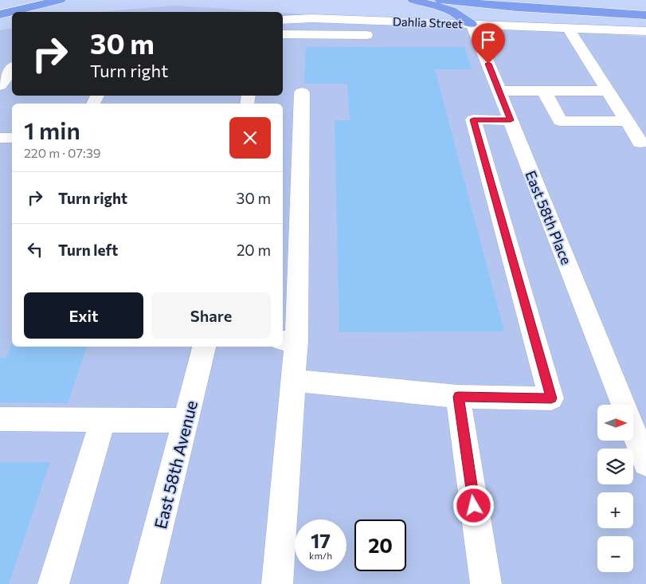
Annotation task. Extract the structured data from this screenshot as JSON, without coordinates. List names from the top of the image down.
{
  "streets": {
    "street": ["Dahlia Street", "East 58th Place", "East 58th Avenue"]
  },
  "crossings": [
    ["Dahlia Street", "East 58th Place"]
  ],
  "north": "right",
  "page": {
    "turn": ["30 m", "Turn right"],
    "heading": ["1 min", "220 m · 07:39"],
    "list": [
      {
        "name": "Turn right",
        "value": "30 m"
      },
      {
        "name": "Turn left",
        "value": "20 m"
      }
    ],
    "buttons": ["Exit", "Share"],
    "map_buttons": ["+", "−"],
    "speed": "17 km/h",
    "limit": "20"
  }
}
